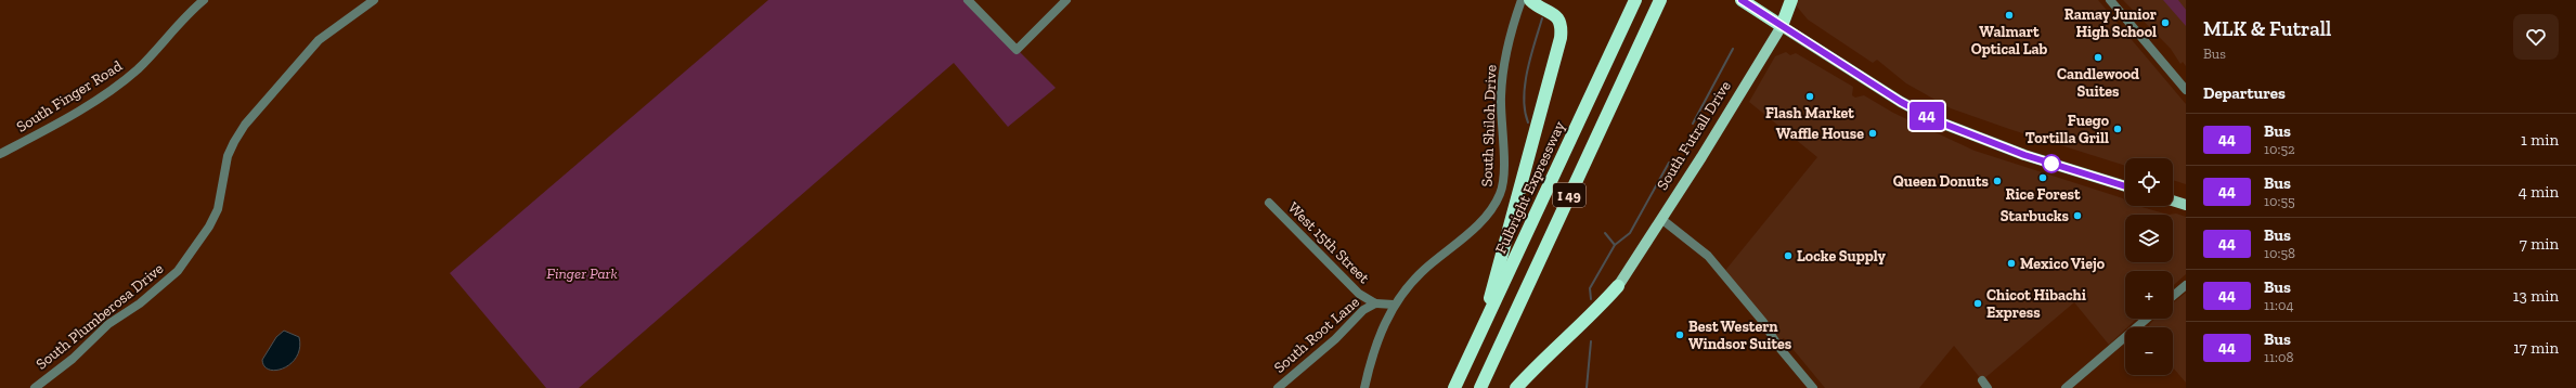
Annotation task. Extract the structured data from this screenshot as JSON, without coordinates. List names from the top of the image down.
{
  "streets": {
    "highway": ["South Futrall Drive", "Fulbright Expressway", "I 49"],
    "street": [
      "South Finger Road",
      "South Shiloh Drive",
      "West 15th Street",
      "South Plumberosa Drive",
      "South Root Lane"
    ]
  },
  "crossings": [
    ["South Shiloh Drive", "West 15th Street"],
    ["West 15th Street", "South Root Lane"]
  ],
  "parks": ["Finger Park"],
  "places": [
    "Walmart Optical Lab",
    "Ramay Junior High School",
    "Candlewood Suites",
    "Flash Market",
    "Fuego Tortilla Grill",
    "Waffle House",
    "Rice Forest",
    "Queen Donuts",
    "Starbucks",
    "Locke Supply",
    "Mexico Viejo",
    "Chicot Hibachi Express",
    "Best Western Windsor Suites"
  ],
  "lines": ["bus line 44"],
  "page": {
    "on_map": "44",
    "heading": [
      ["MLK & Futrall", "Bus"],
      "Departures"
    ],
    "list": [
      {
        "mark": "44",
        "name": "Bus",
        "note": "10:52",
        "value": "1 min"
      },
      {
        "mark": "44",
        "name": "Bus",
        "note": "10:55",
        "value": "4 min"
      },
      {
        "mark": "44",
        "name": "Bus",
        "note": "10:58",
        "value": "7 min"
      },
      {
        "mark": "44",
        "name": "Bus",
        "note": "11:04",
        "value": "13 min"
      },
      {
        "mark": "44",
        "name": "Bus",
        "note": "11:08",
        "value": "17 min"
      }
    ],
    "map_buttons": ["+", "−"]
  }
}
